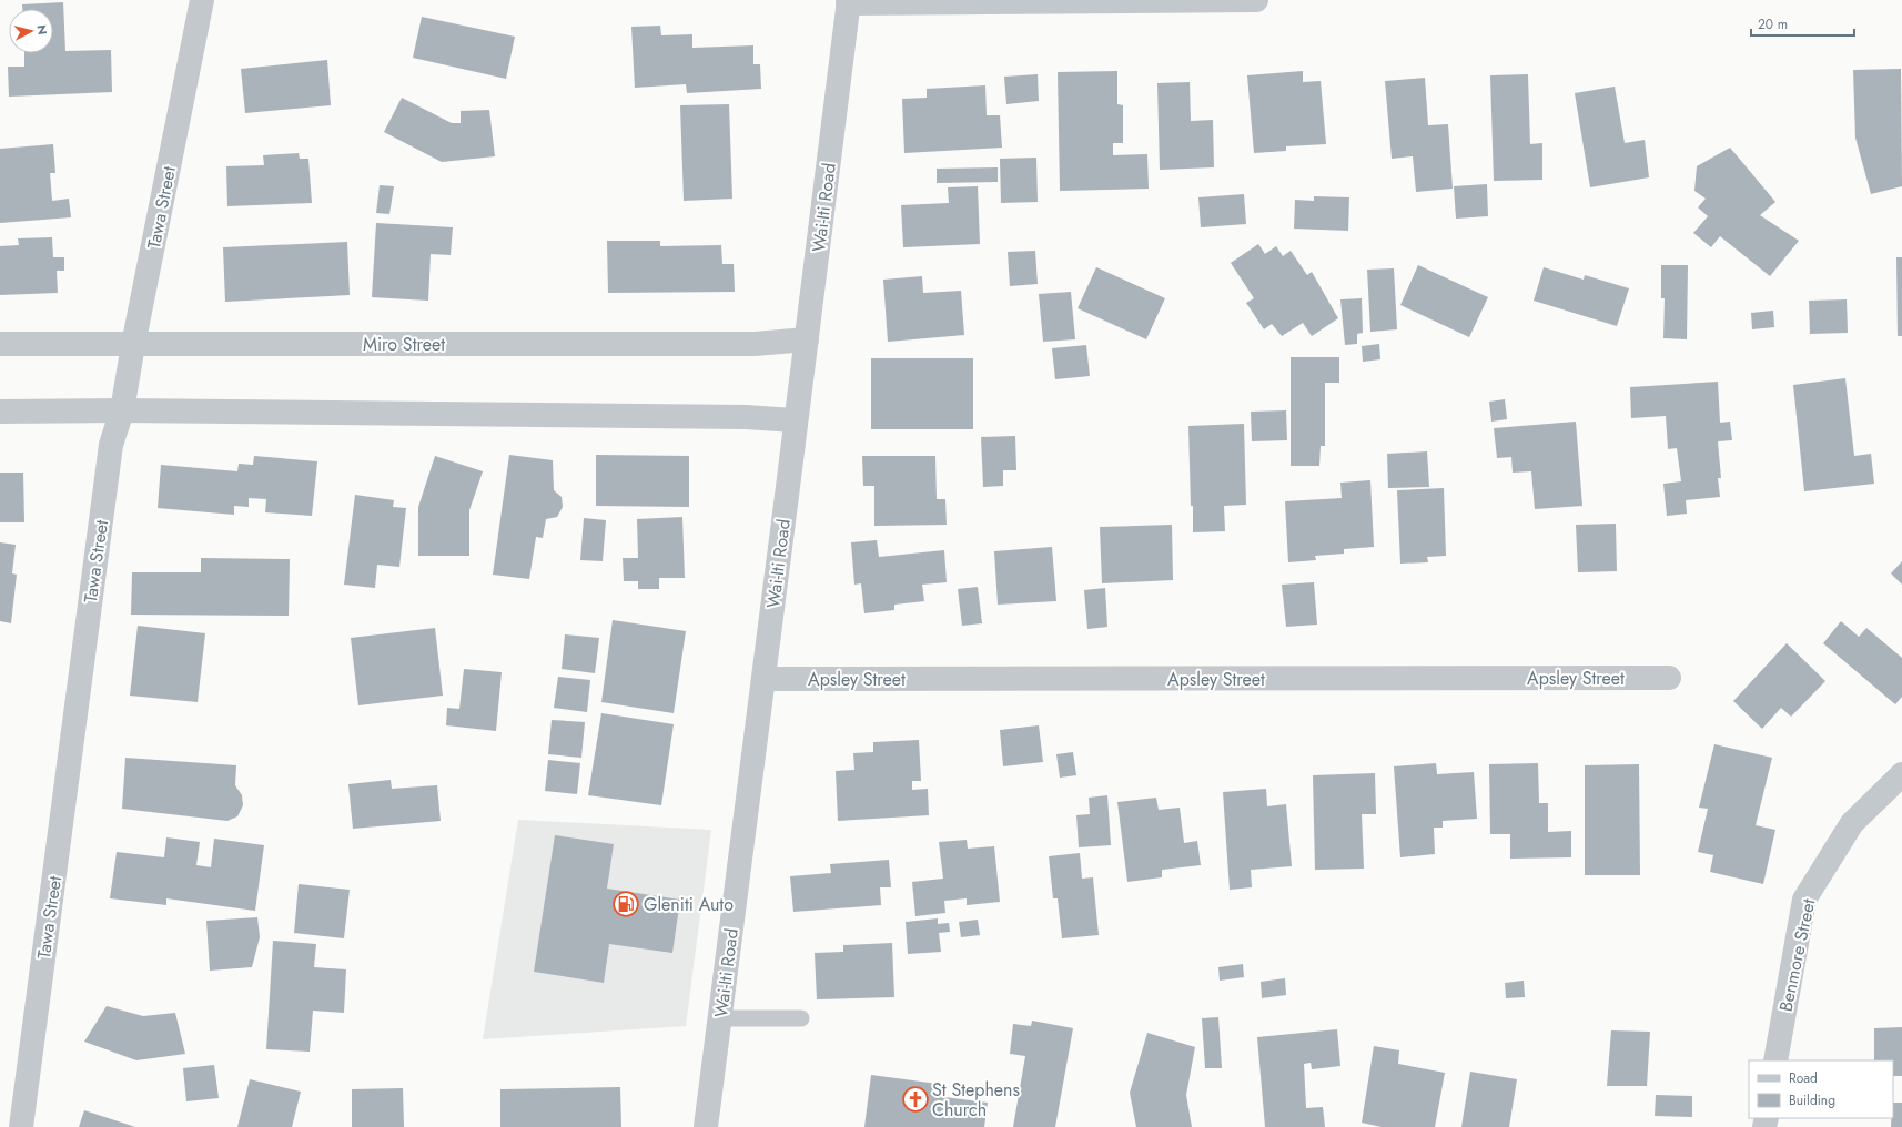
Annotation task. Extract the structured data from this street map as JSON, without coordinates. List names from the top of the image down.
{
  "streets": {
    "street": [
      "Tawa Street",
      "Wai-Iti Road",
      "Miro Street",
      "Apsley Street",
      "Benmore Street"
    ]
  },
  "crossings": [
    ["Tawa Street", "Miro Street"],
    ["Wai-Iti Road", "Miro Street"],
    ["Wai-Iti Road", "Apsley Street"]
  ],
  "places": {
    "fuel station": ["Gleniti Auto"],
    "church": ["St Stephens Church"]
  },
  "legend": ["Road", "Building"],
  "scale_bar": "20 m",
  "north": "right"
}
